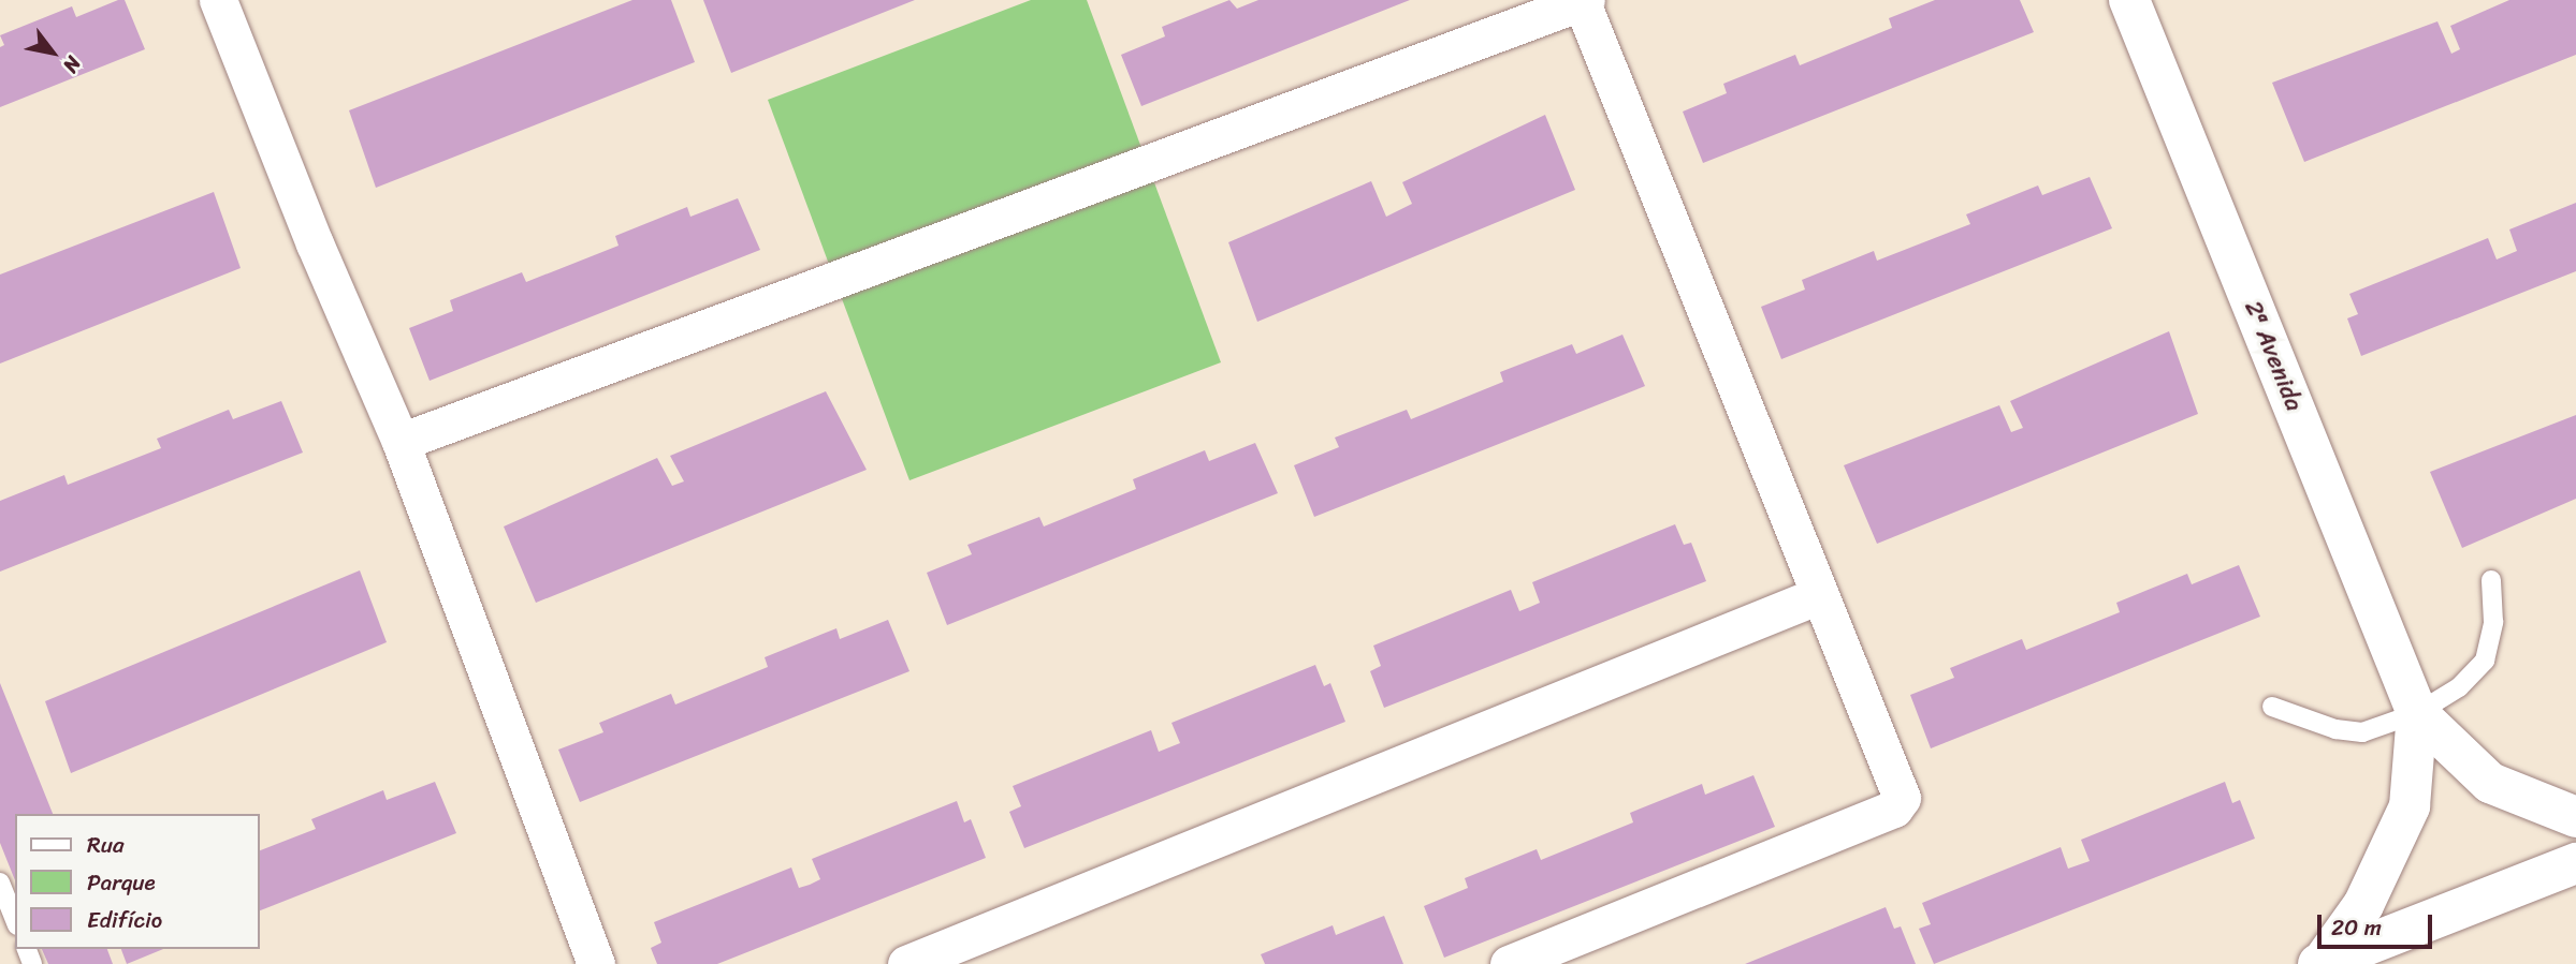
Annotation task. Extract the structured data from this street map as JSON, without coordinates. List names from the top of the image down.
{
  "streets": {
    "street": ["2ª Avenida"]
  },
  "legend": ["Rua", "Parque", "Edifício"],
  "scale_bar": "20 m",
  "north": "bottom right"
}
